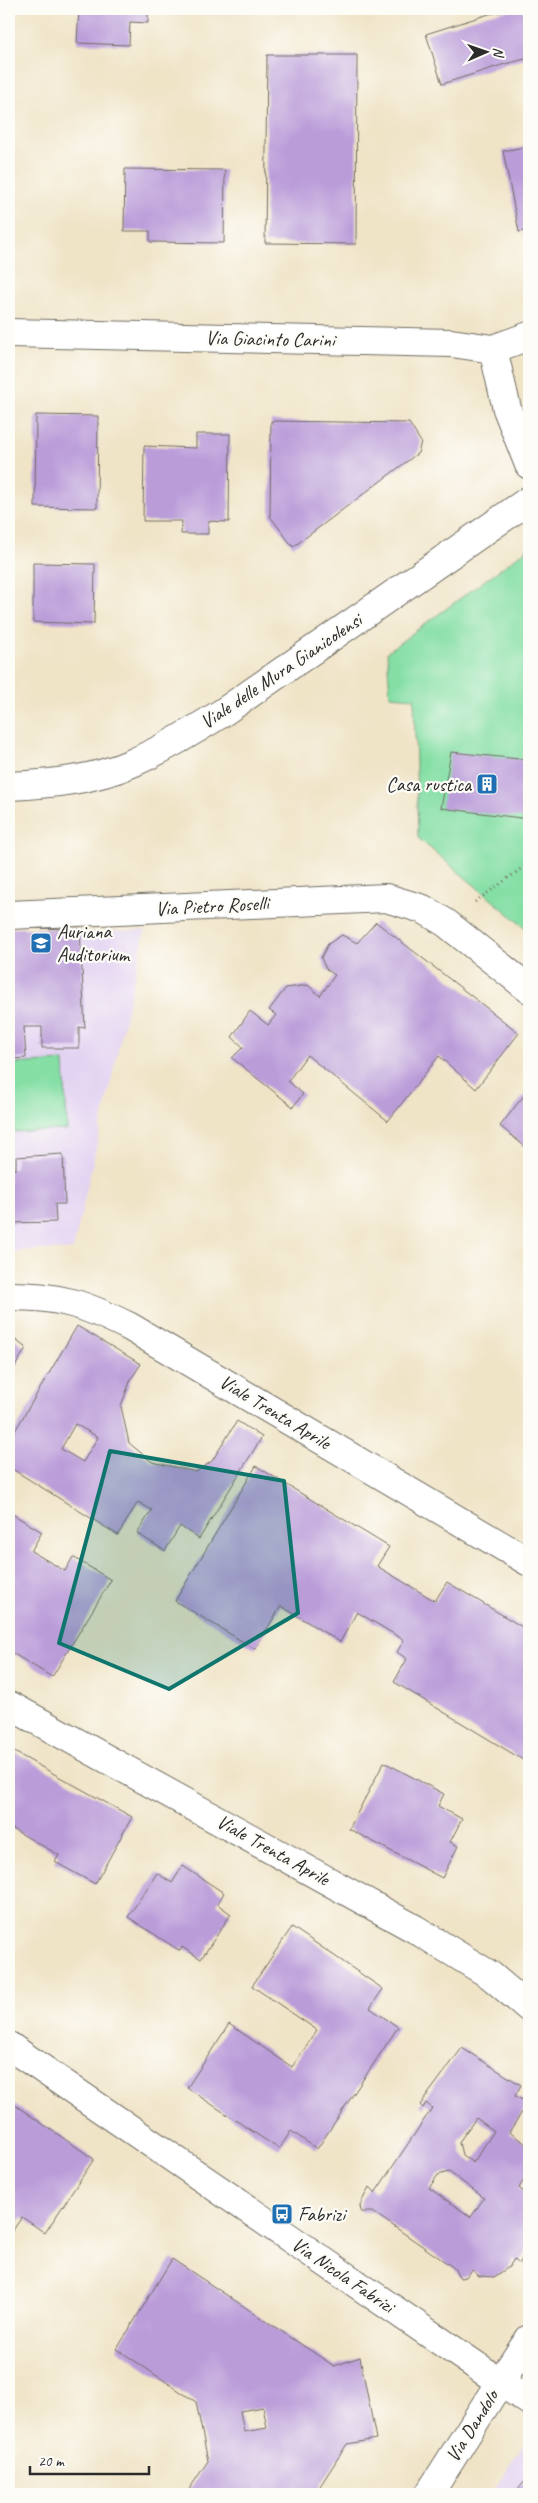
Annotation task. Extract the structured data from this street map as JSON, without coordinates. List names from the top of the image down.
{
  "streets": {
    "street": [
      "Via Giacinto Carini",
      "Viale delle Mura Gianicolensi",
      "Via Pietro Roselli",
      "Viale Trenta Aprile",
      "Via Nicola Fabrizi",
      "Via Dandolo"
    ]
  },
  "crossings": [
    ["Via Nicola Fabrizi", "Via Dandolo"]
  ],
  "places": {
    "building": ["Casa rustica"],
    "school or university": ["Auriana Auditorium"],
    "bus stop": ["Fabrizi"]
  },
  "scale_bar": "20 m",
  "north": "right"
}
